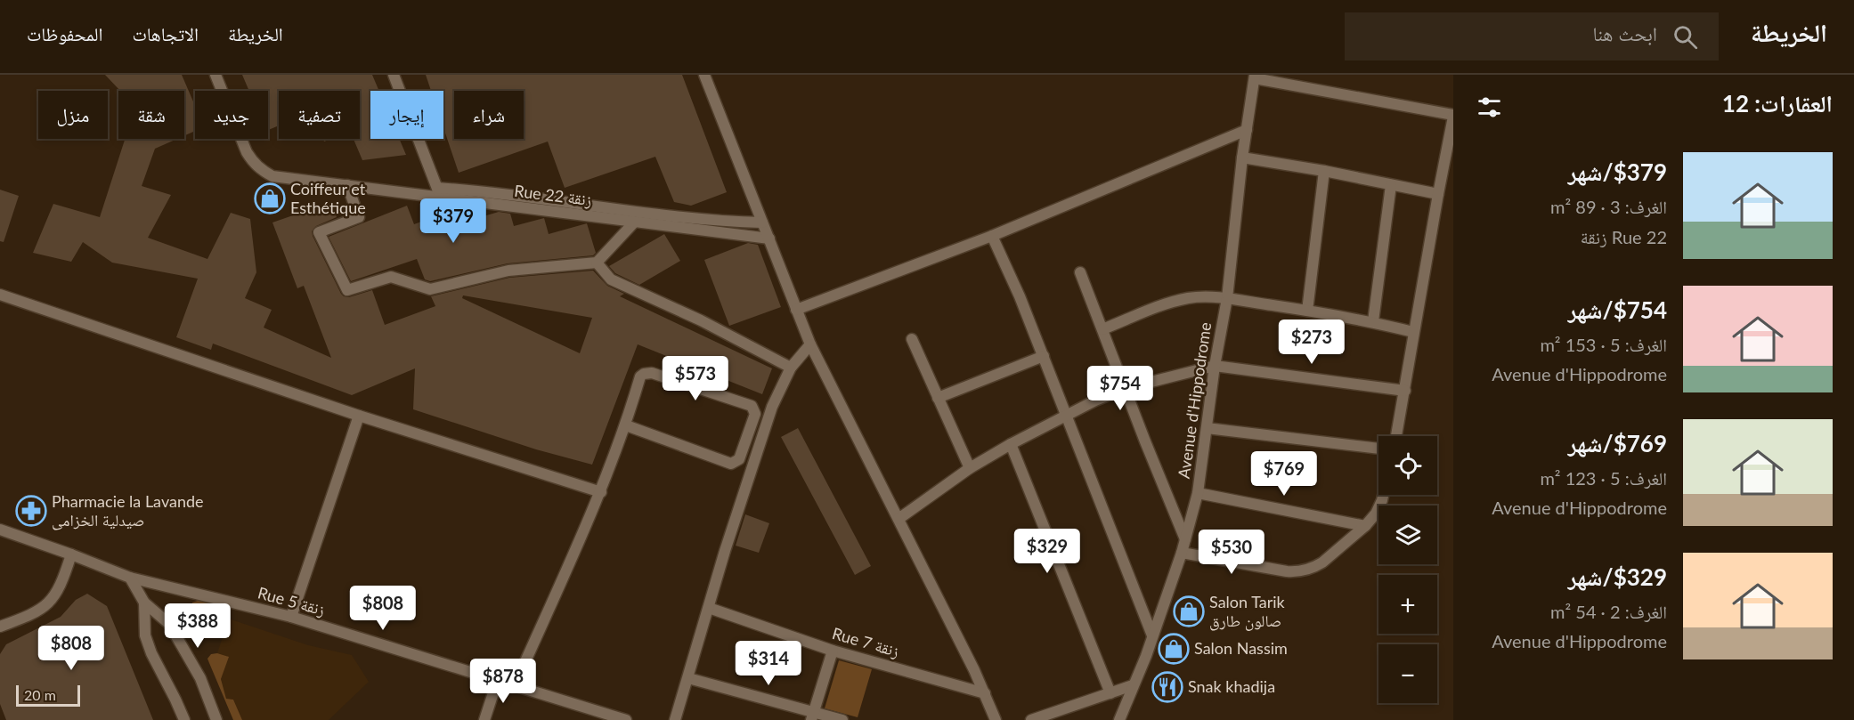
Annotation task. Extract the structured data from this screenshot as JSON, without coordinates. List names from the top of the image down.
{
  "streets": {
    "street": [
      "Rue 22 زنقة",
      "Avenue d'Hippodrome",
      "Rue 5 زنقة",
      "Rue 7 زنقة"
    ]
  },
  "places": {
    "shop": ["Coiffeur et Esthétique", "Salon Tarik صالون طارق", "Salon Nassim"],
    "pharmacy": ["Pharmacie la Lavande صيدلية الخزامى"],
    "restaurant": ["Snak khadija"]
  },
  "scale_bar": "20 m",
  "page": {
    "header": "الخريطة",
    "search": "ابحث هنا",
    "nav": ["الخريطة", "الاتجاهات", "المحفوظات"],
    "heading": "العقارات: 12",
    "chip": [
      "شراء",
      "إيجار",
      "تصفية",
      "جديد",
      "شقة",
      "منزل"
    ],
    "list": [
      {
        "name": "$379/شهر",
        "note": "الغرف: 3 · 89 m² · Rue 22 زنقة"
      },
      {
        "name": "$754/شهر",
        "note": "الغرف: 5 · 153 m² · Avenue d'Hippodrome"
      },
      {
        "name": "$769/شهر",
        "note": "الغرف: 5 · 123 m² · Avenue d'Hippodrome"
      },
      {
        "name": "$329/شهر",
        "note": "الغرف: 2 · 54 m² · Avenue d'Hippodrome"
      }
    ],
    "price": [
      "$379",
      "$273",
      "$573",
      "$754",
      "$769",
      "$329",
      "$530",
      "$808",
      "$388",
      "$808",
      "$314",
      "$878"
    ],
    "map_buttons": ["+", "−"],
    "scale": "20 m"
  }
}
